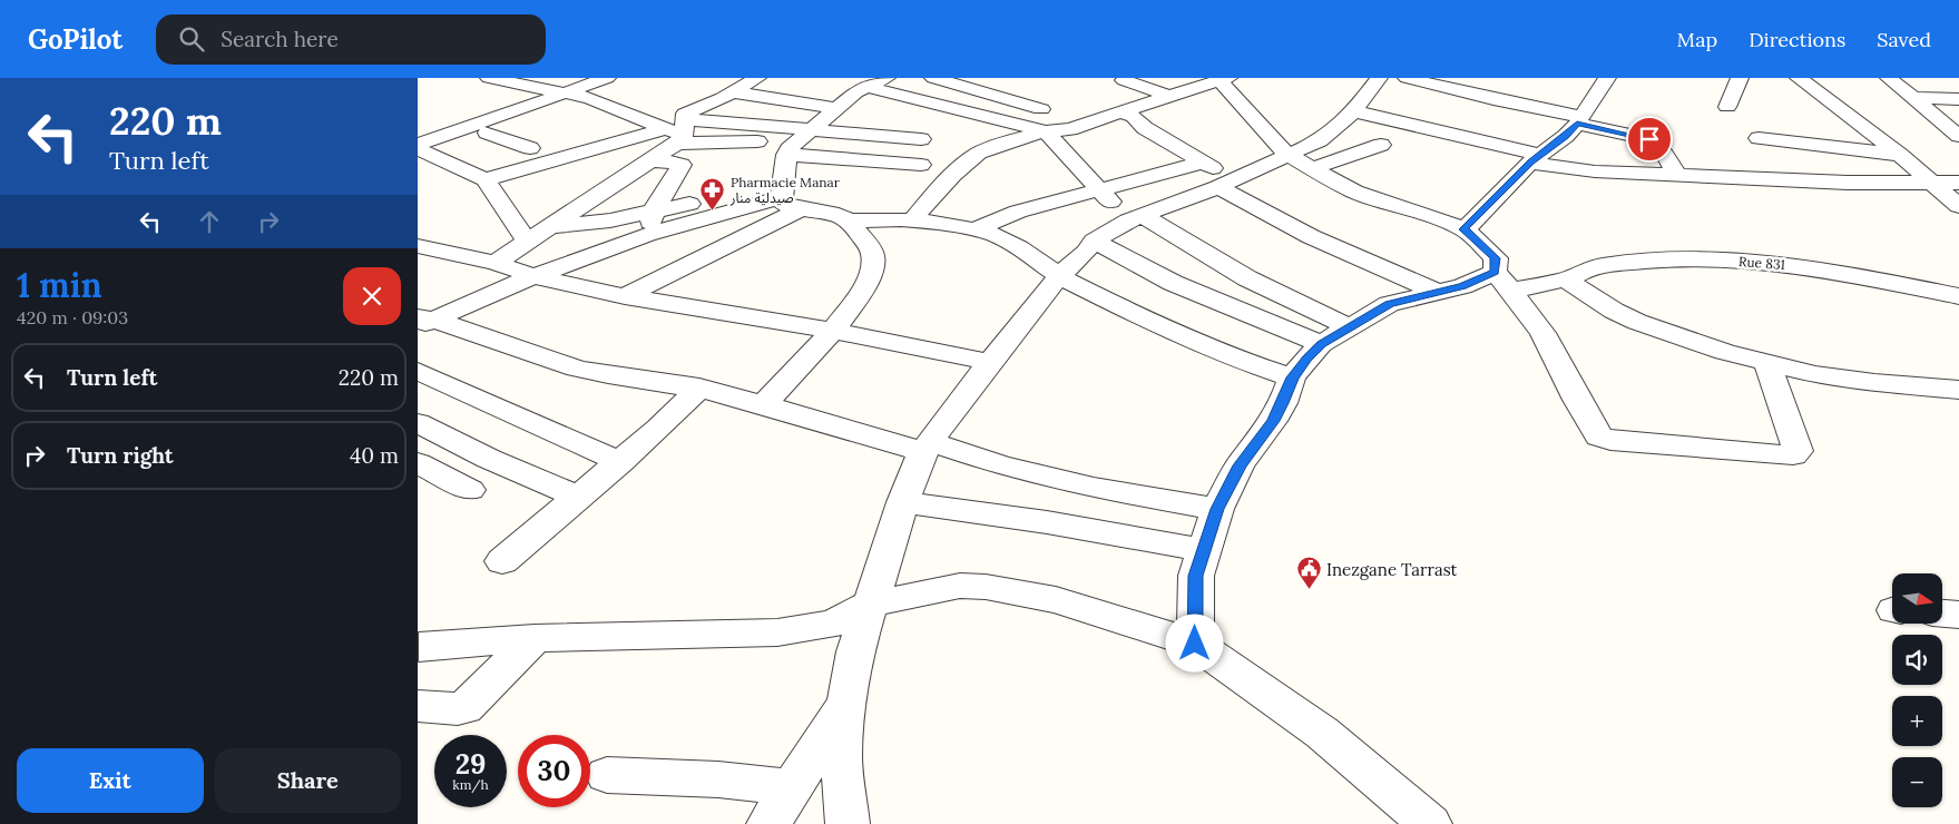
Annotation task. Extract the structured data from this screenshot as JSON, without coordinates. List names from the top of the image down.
{
  "streets": {
    "street": ["Rue 831"]
  },
  "places": {
    "pharmacy": ["Pharmacie Manar صيدلية منار"],
    "public building": ["Inezgane Tarrast"]
  },
  "north": "right",
  "page": {
    "header": "GoPilot",
    "search": "Search here",
    "nav": ["Map", "Directions", "Saved"],
    "turn": ["220 m", "Turn left"],
    "heading": ["1 min", "420 m · 09:03"],
    "list": [
      {
        "name": "Turn left",
        "value": "220 m"
      },
      {
        "name": "Turn right",
        "value": "40 m"
      }
    ],
    "map_buttons": ["+", "−"],
    "speed": "29 km/h",
    "limit": "30",
    "buttons": ["Exit", "Share"]
  }
}
